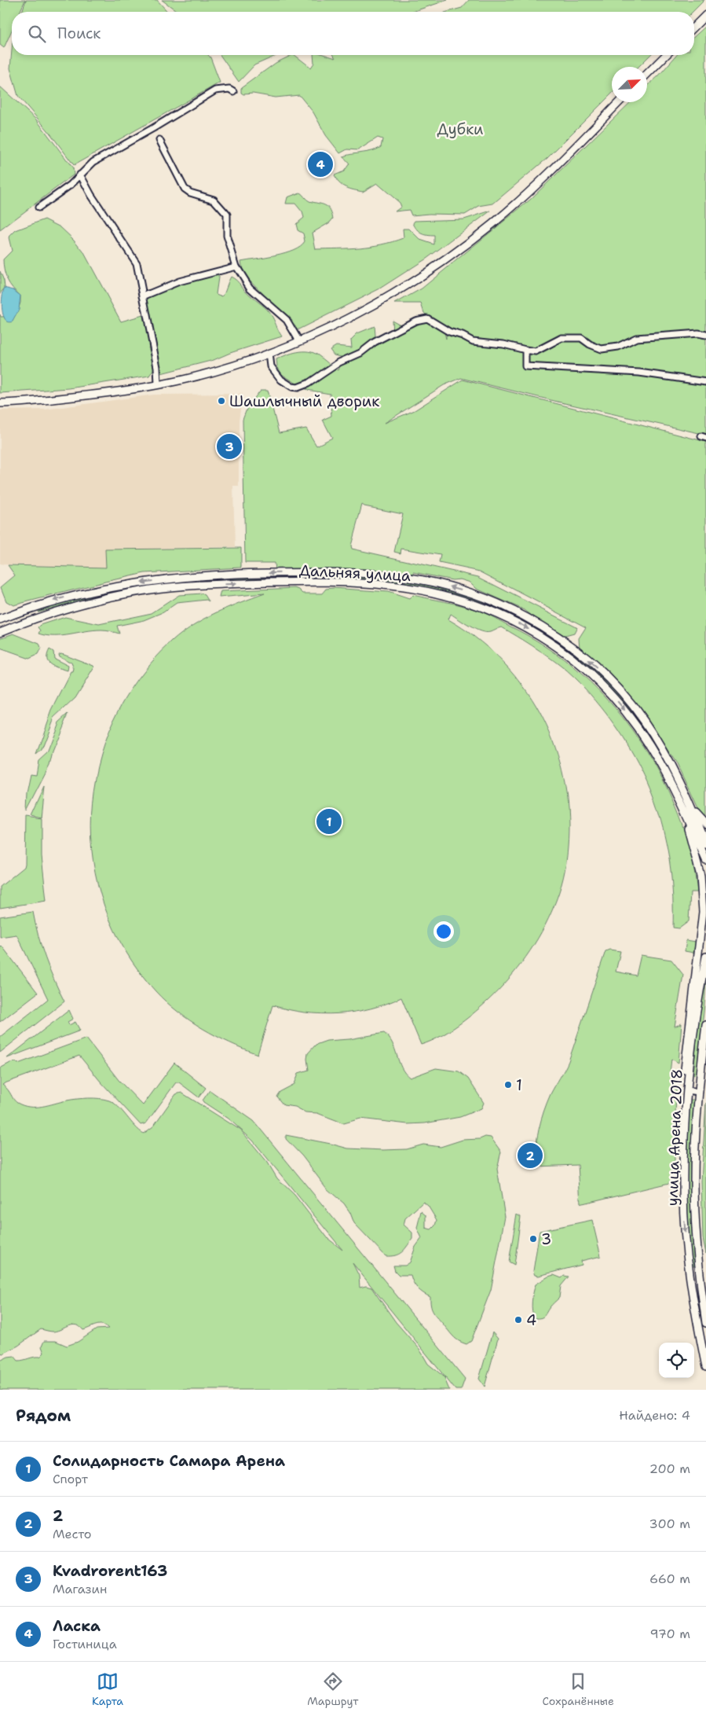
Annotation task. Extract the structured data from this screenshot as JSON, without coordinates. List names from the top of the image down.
{
  "streets": {
    "main road": ["Дальняя улица", "улица Арена 2018"]
  },
  "parks": ["Дубки"],
  "places": [
    "Шашлычный дворик",
    "1",
    "3",
    "4"
  ],
  "north": "top right",
  "page": {
    "search": "Поиск",
    "pins": [
      "4",
      "3",
      "1",
      "2"
    ],
    "heading": ["Рядом", "Найдено: 4"],
    "list": [
      {
        "mark": "1",
        "name": "Солидарность Самара Арена",
        "note": "Спорт",
        "value": "200 m"
      },
      {
        "mark": "2",
        "name": "2",
        "note": "Место",
        "value": "300 m"
      },
      {
        "mark": "3",
        "name": "Kvadrorent163",
        "note": "Магазин",
        "value": "660 m"
      },
      {
        "mark": "4",
        "name": "Ласка",
        "note": "Гостиница",
        "value": "970 m"
      }
    ],
    "nav": ["Карта", "Маршрут", "Сохранённые"]
  }
}
